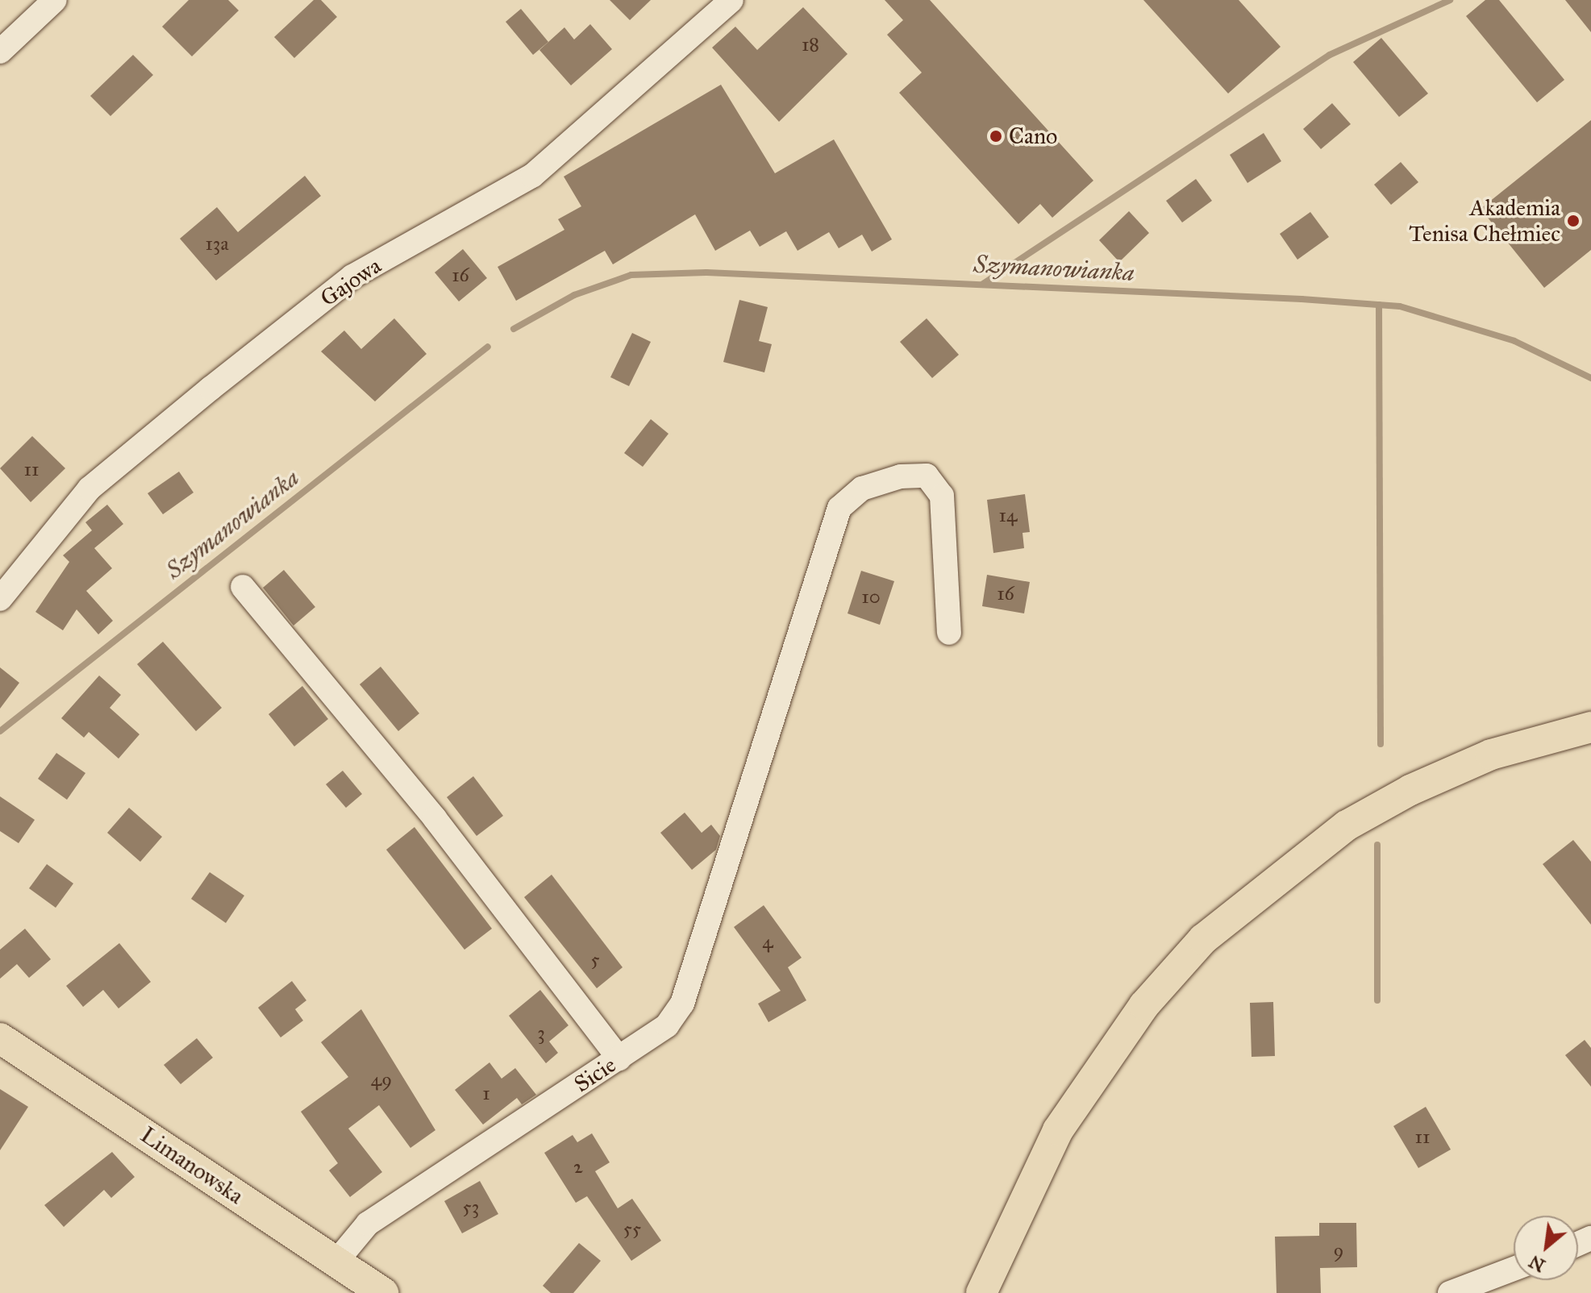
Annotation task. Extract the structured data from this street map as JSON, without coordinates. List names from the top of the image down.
{
  "streets": {
    "main road": ["Limanowska"],
    "street": ["Gajowa", "Sicie"]
  },
  "crossings": [
    ["Sicie", "Limanowska"]
  ],
  "water": ["Szymanowianka"],
  "places": ["Cano", "Akademia Tenisa Chełmiec"],
  "house_numbers": [
    "18",
    "13a",
    "16",
    "11",
    "14",
    "16",
    "10",
    "4",
    "5",
    "3",
    "49",
    "1",
    "11",
    "2",
    "53",
    "55",
    "9"
  ],
  "north": "bottom left"
}
